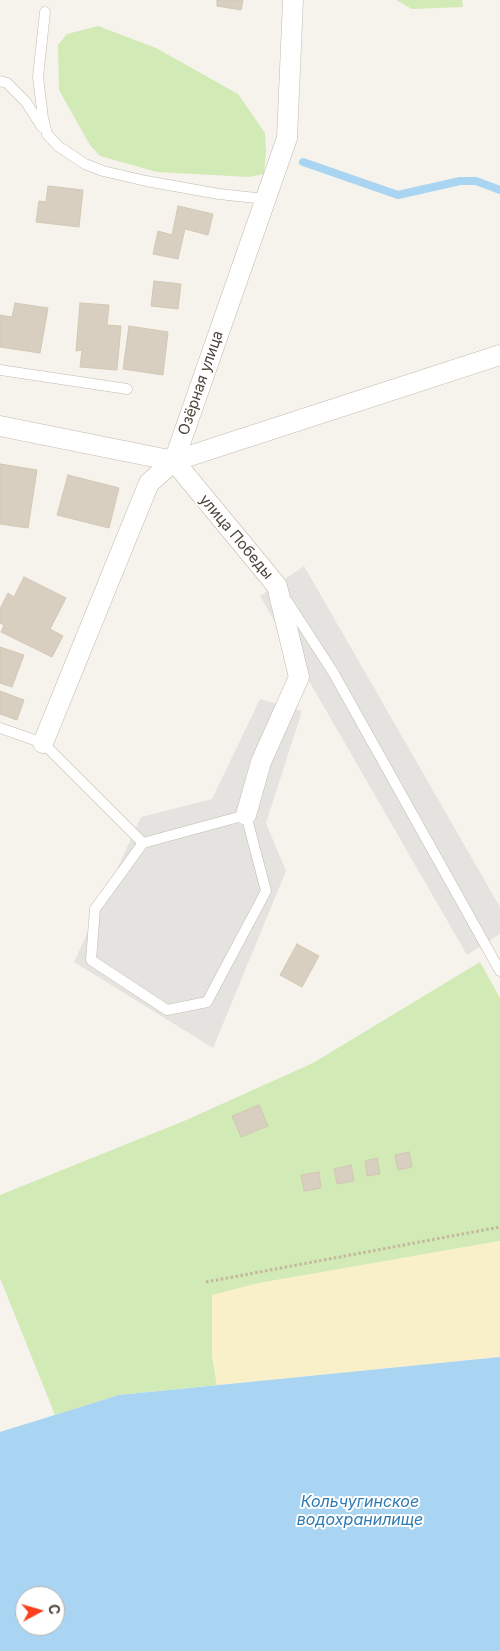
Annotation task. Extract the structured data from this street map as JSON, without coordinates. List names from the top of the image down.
{
  "streets": {
    "street": ["Озёрная улица", "улица Победы"]
  },
  "crossings": [
    ["Озёрная улица", "улица Победы"]
  ],
  "water": ["Кольчугинское водохранилище"],
  "north": "right"
}
